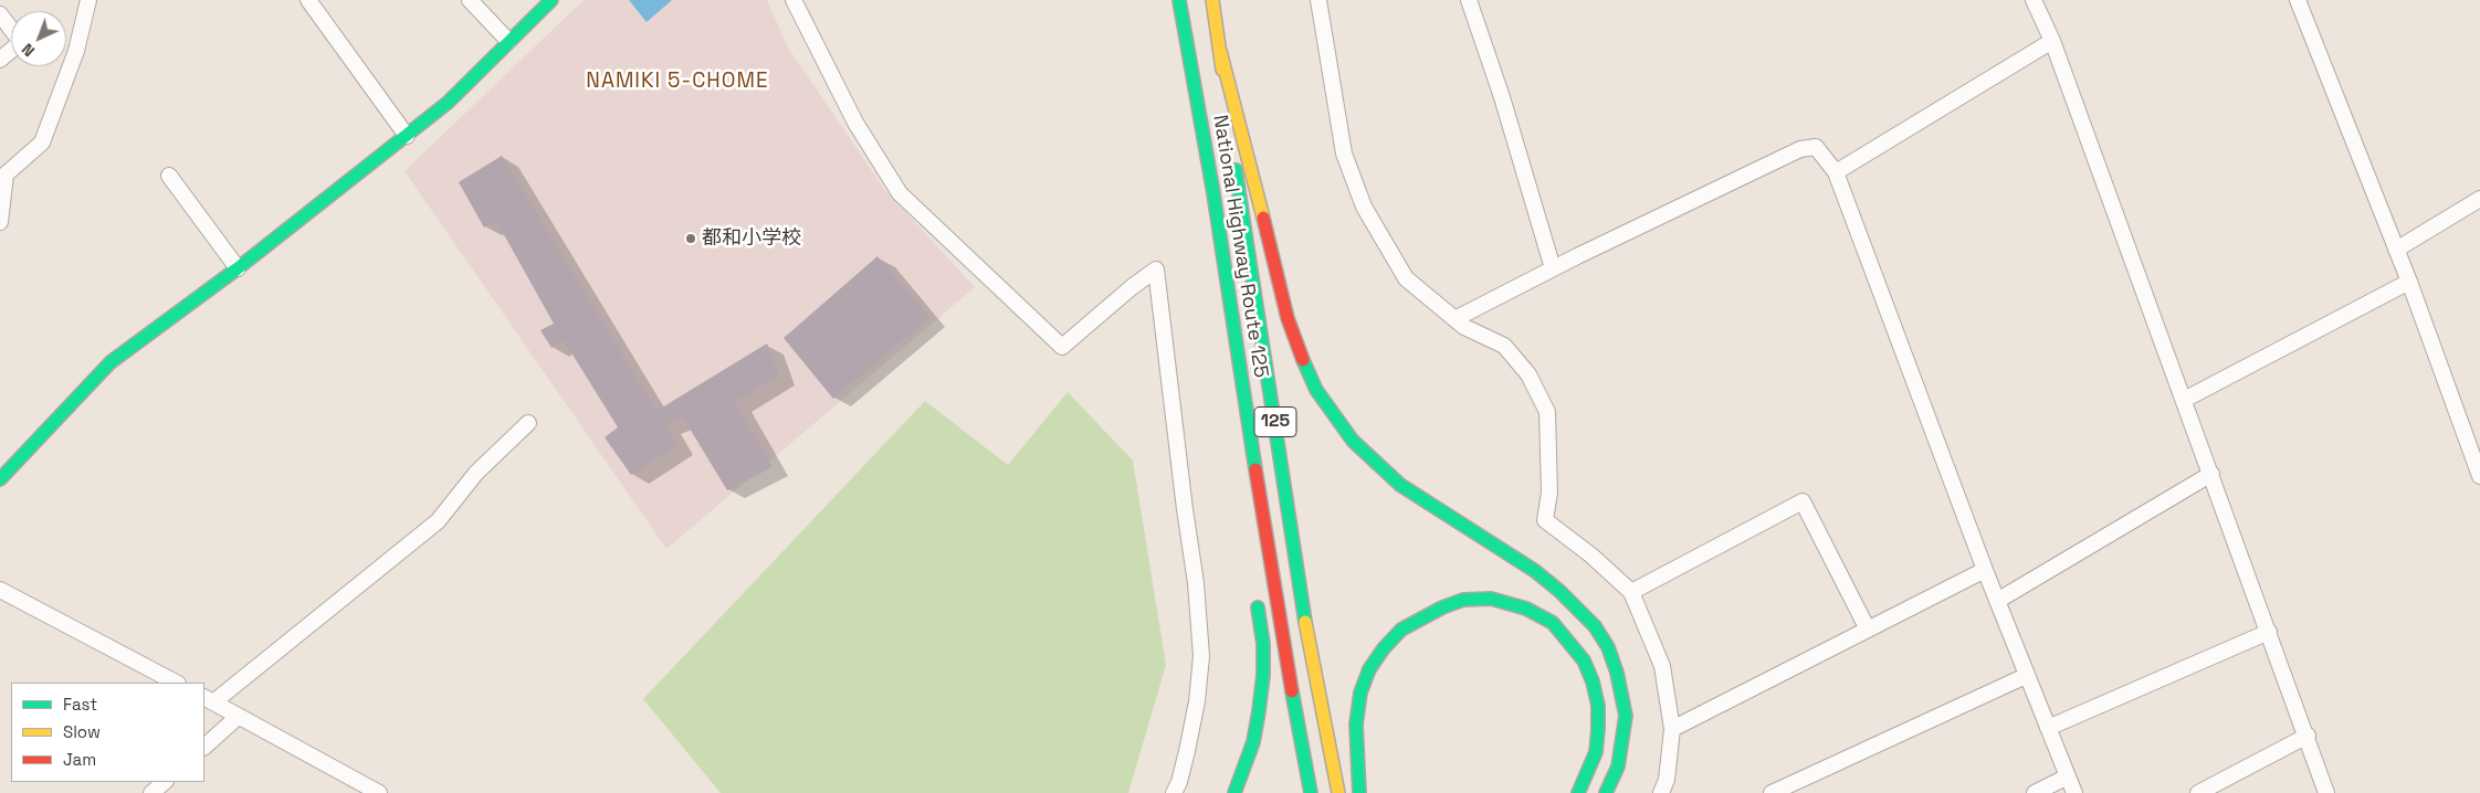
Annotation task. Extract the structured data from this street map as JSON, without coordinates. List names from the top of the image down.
{
  "streets": {
    "main road": ["National Highway Route 125", "125"]
  },
  "districts": ["NAMIKI 5-CHOME"],
  "places": ["都和小学校"],
  "legend": ["Fast", "Slow", "Jam"],
  "north": "bottom left"
}
